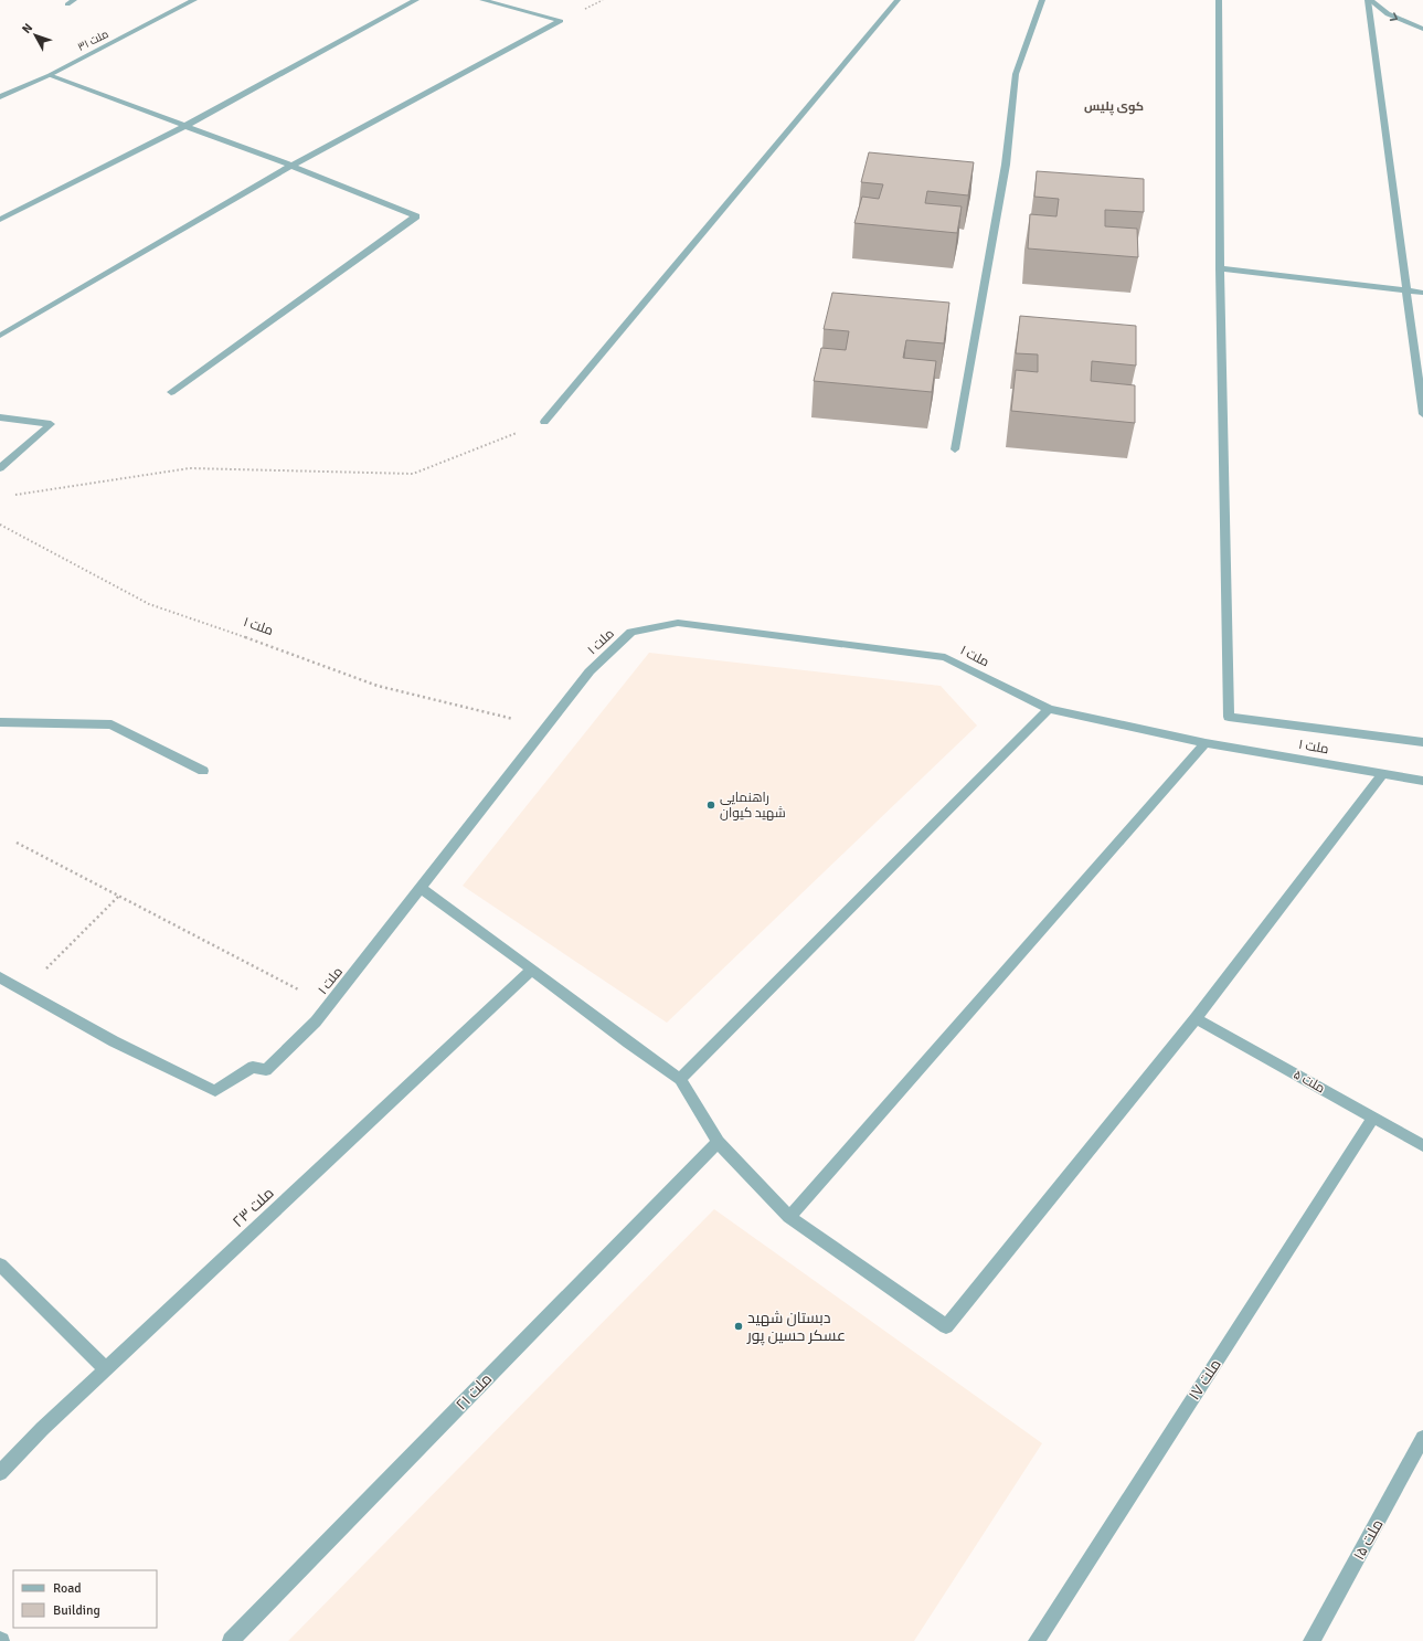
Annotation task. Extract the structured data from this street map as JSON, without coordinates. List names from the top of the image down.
{
  "streets": {
    "street": [
      "ملت ۳۱",
      "ملت ۱",
      "ملت ۵",
      "ملت ۲۳",
      "ملت ۱۷",
      "ملت ۲۱",
      "ملت ۱۵"
    ]
  },
  "crossings": [
    ["ملت ۵", "ملت ۱۷"]
  ],
  "districts": ["کوی پلیس"],
  "places": ["راهنمایی شهید کیوان", "دبستان شهید عسکر حسین پور"],
  "legend": ["Road", "Building"],
  "north": "top left"
}
